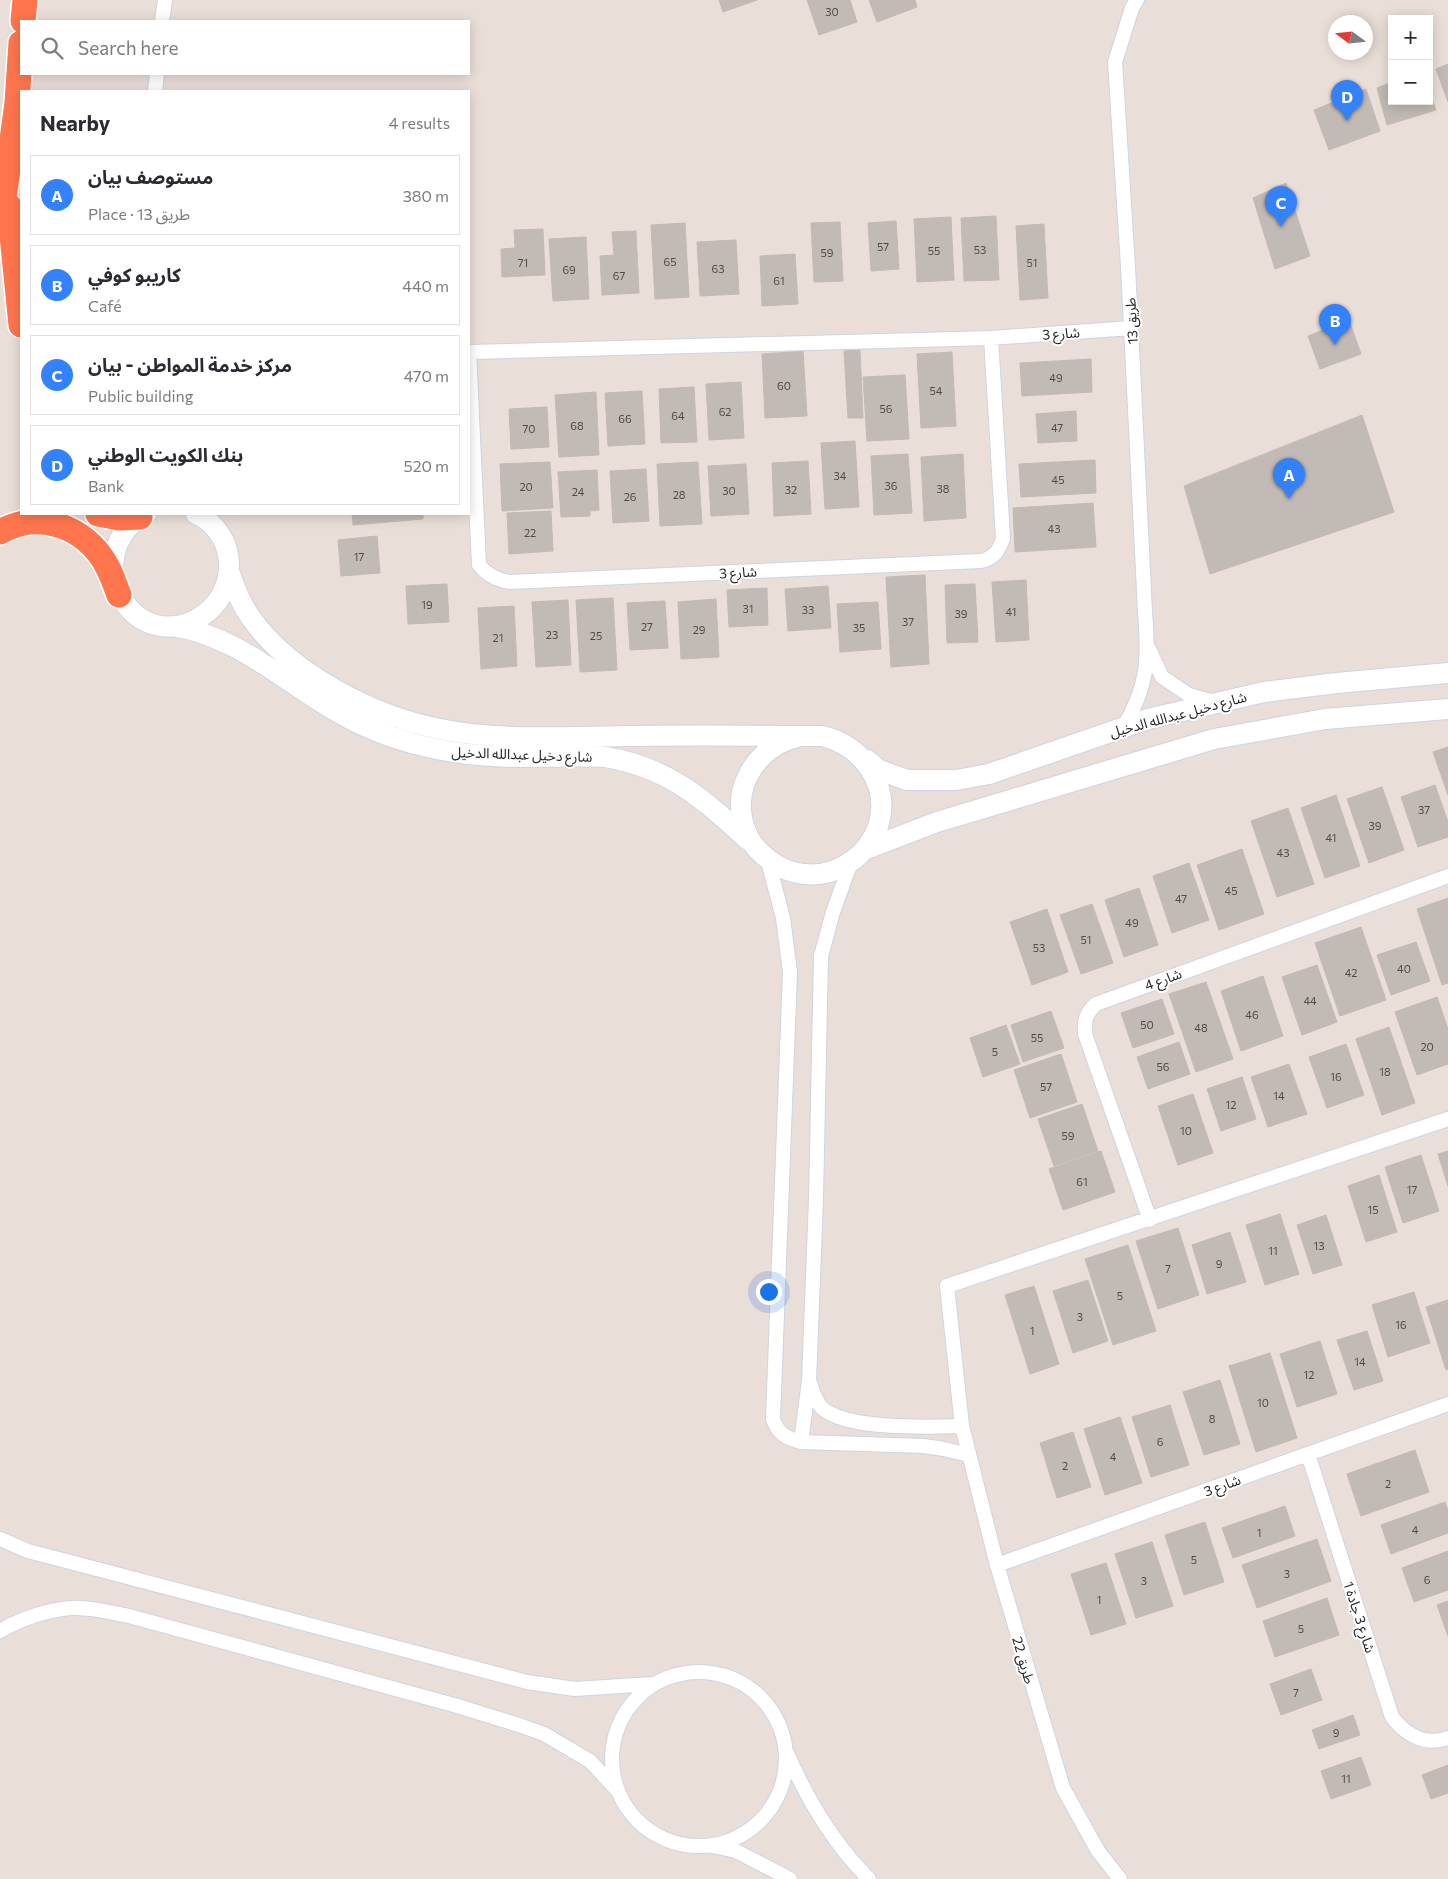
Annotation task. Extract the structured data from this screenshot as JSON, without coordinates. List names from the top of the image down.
{
  "streets": {
    "street": [
      "طريق 13",
      "شارع 3",
      "شارع دخيل عبدالله الدخيل",
      "شارع 4",
      "شارع 3 جادة 1",
      "طريق 22"
    ]
  },
  "crossings": [
    ["طريق 13", "شارع 3"],
    ["طريق 13", "شارع دخيل عبدالله الدخيل"],
    ["شارع 3", "شارع 3 جادة 1"],
    ["شارع 3", "طريق 22"],
    ["شارع 4", "طريق 22"]
  ],
  "house_numbers": [
    "30",
    "57",
    "53",
    "55",
    "59",
    "65",
    "71",
    "51",
    "63",
    "69",
    "67",
    "61",
    "49",
    "60",
    "54",
    "56",
    "62",
    "64",
    "66",
    "68",
    "47",
    "70",
    "34",
    "45",
    "36",
    "20",
    "38",
    "32",
    "30",
    "24",
    "28",
    "26",
    "43",
    "22",
    "17",
    "19",
    "31",
    "33",
    "41",
    "39",
    "37",
    "27",
    "35",
    "29",
    "23",
    "25",
    "21",
    "37",
    "39",
    "41",
    "43",
    "45",
    "47",
    "49",
    "51",
    "53",
    "40",
    "42",
    "44",
    "46",
    "50",
    "48",
    "55",
    "20",
    "5",
    "56",
    "18",
    "16",
    "57",
    "14",
    "12",
    "10",
    "59",
    "61",
    "17",
    "15",
    "13",
    "11",
    "9",
    "7",
    "5",
    "3",
    "16",
    "1",
    "14",
    "12",
    "10",
    "8",
    "6",
    "4",
    "2",
    "2",
    "4",
    "1",
    "5",
    "3",
    "6",
    "3",
    "1",
    "5",
    "7",
    "9",
    "11"
  ],
  "north": "left",
  "page": {
    "map_buttons": ["+", "−"],
    "search": "Search here",
    "pins": [
      "D",
      "C",
      "B",
      "A"
    ],
    "heading": ["Nearby", "4 results"],
    "list": [
      {
        "mark": "A",
        "name": "مستوصف بيان",
        "note": "Place · طريق 13",
        "value": "380 m"
      },
      {
        "mark": "B",
        "name": "كاريبو كوفي",
        "note": "Café",
        "value": "440 m"
      },
      {
        "mark": "C",
        "name": "مركز خدمة المواطن - بيان",
        "note": "Public building",
        "value": "470 m"
      },
      {
        "mark": "D",
        "name": "بنك الكويت الوطني",
        "note": "Bank",
        "value": "520 m"
      }
    ]
  }
}
